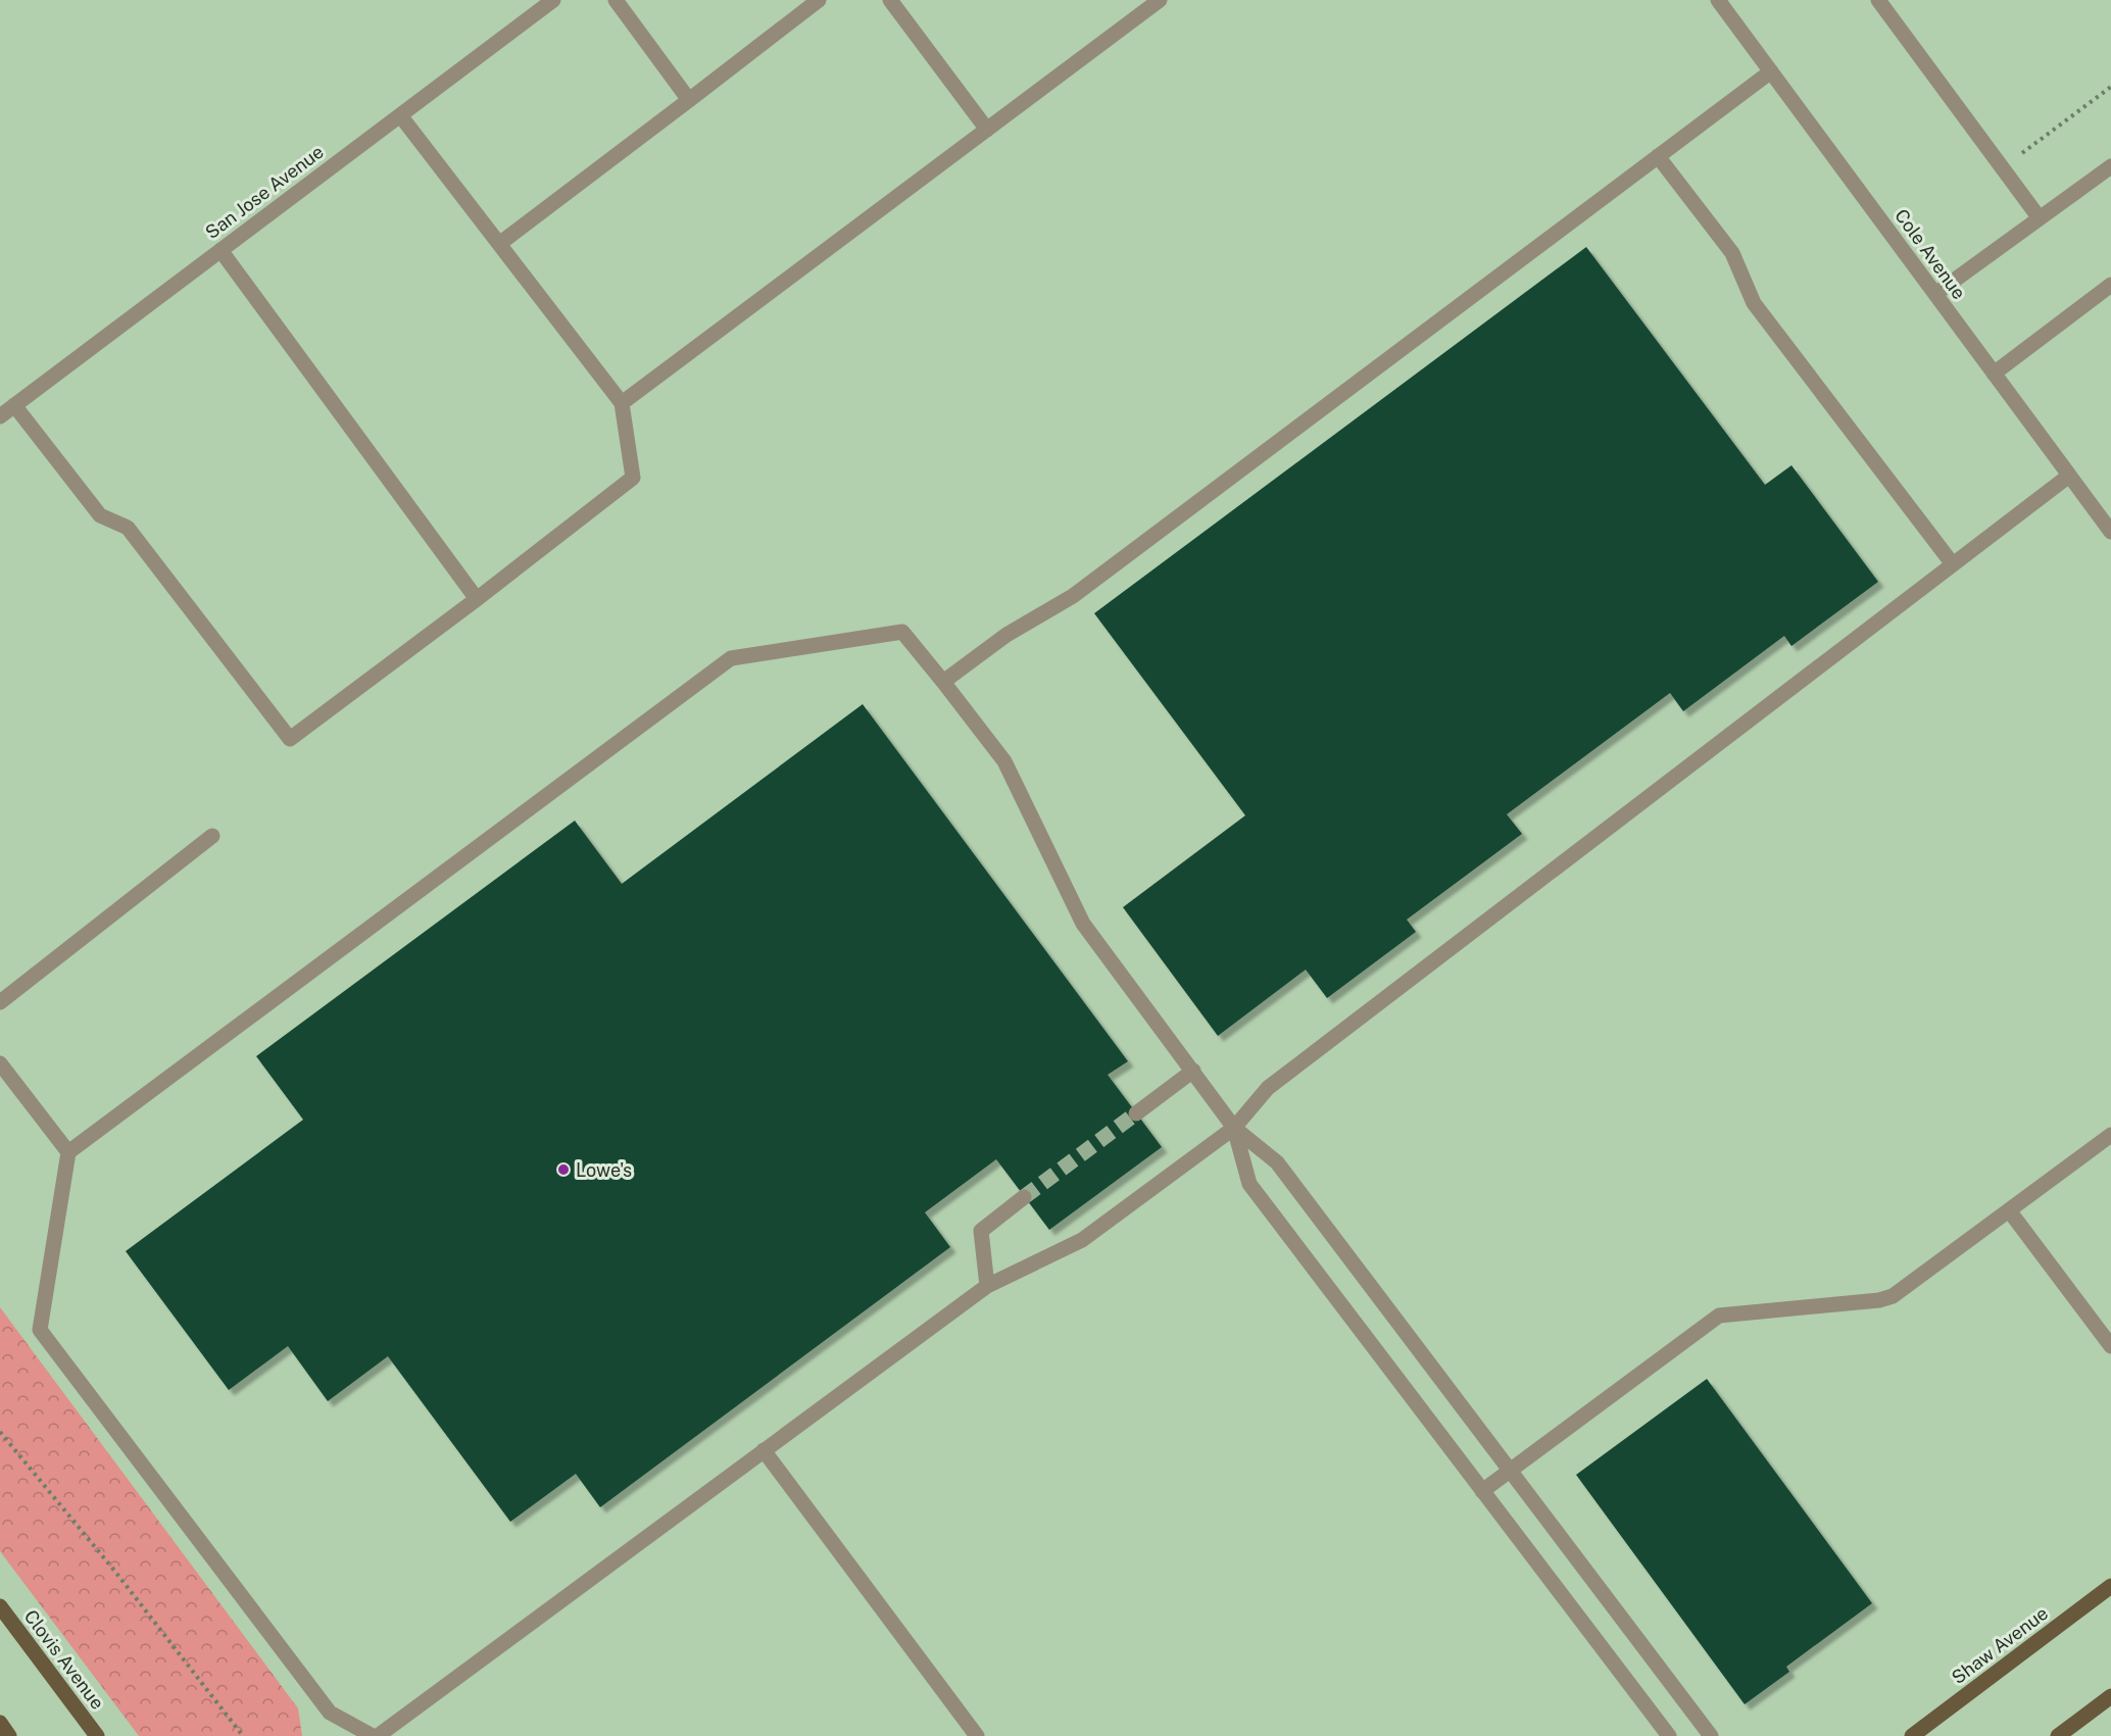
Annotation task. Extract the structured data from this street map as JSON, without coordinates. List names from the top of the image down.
{
  "streets": {
    "main road": ["Shaw Avenue", "Clovis Avenue"],
    "street": ["San Jose Avenue", "Cole Avenue"]
  },
  "places": ["Lowe's"]
}
